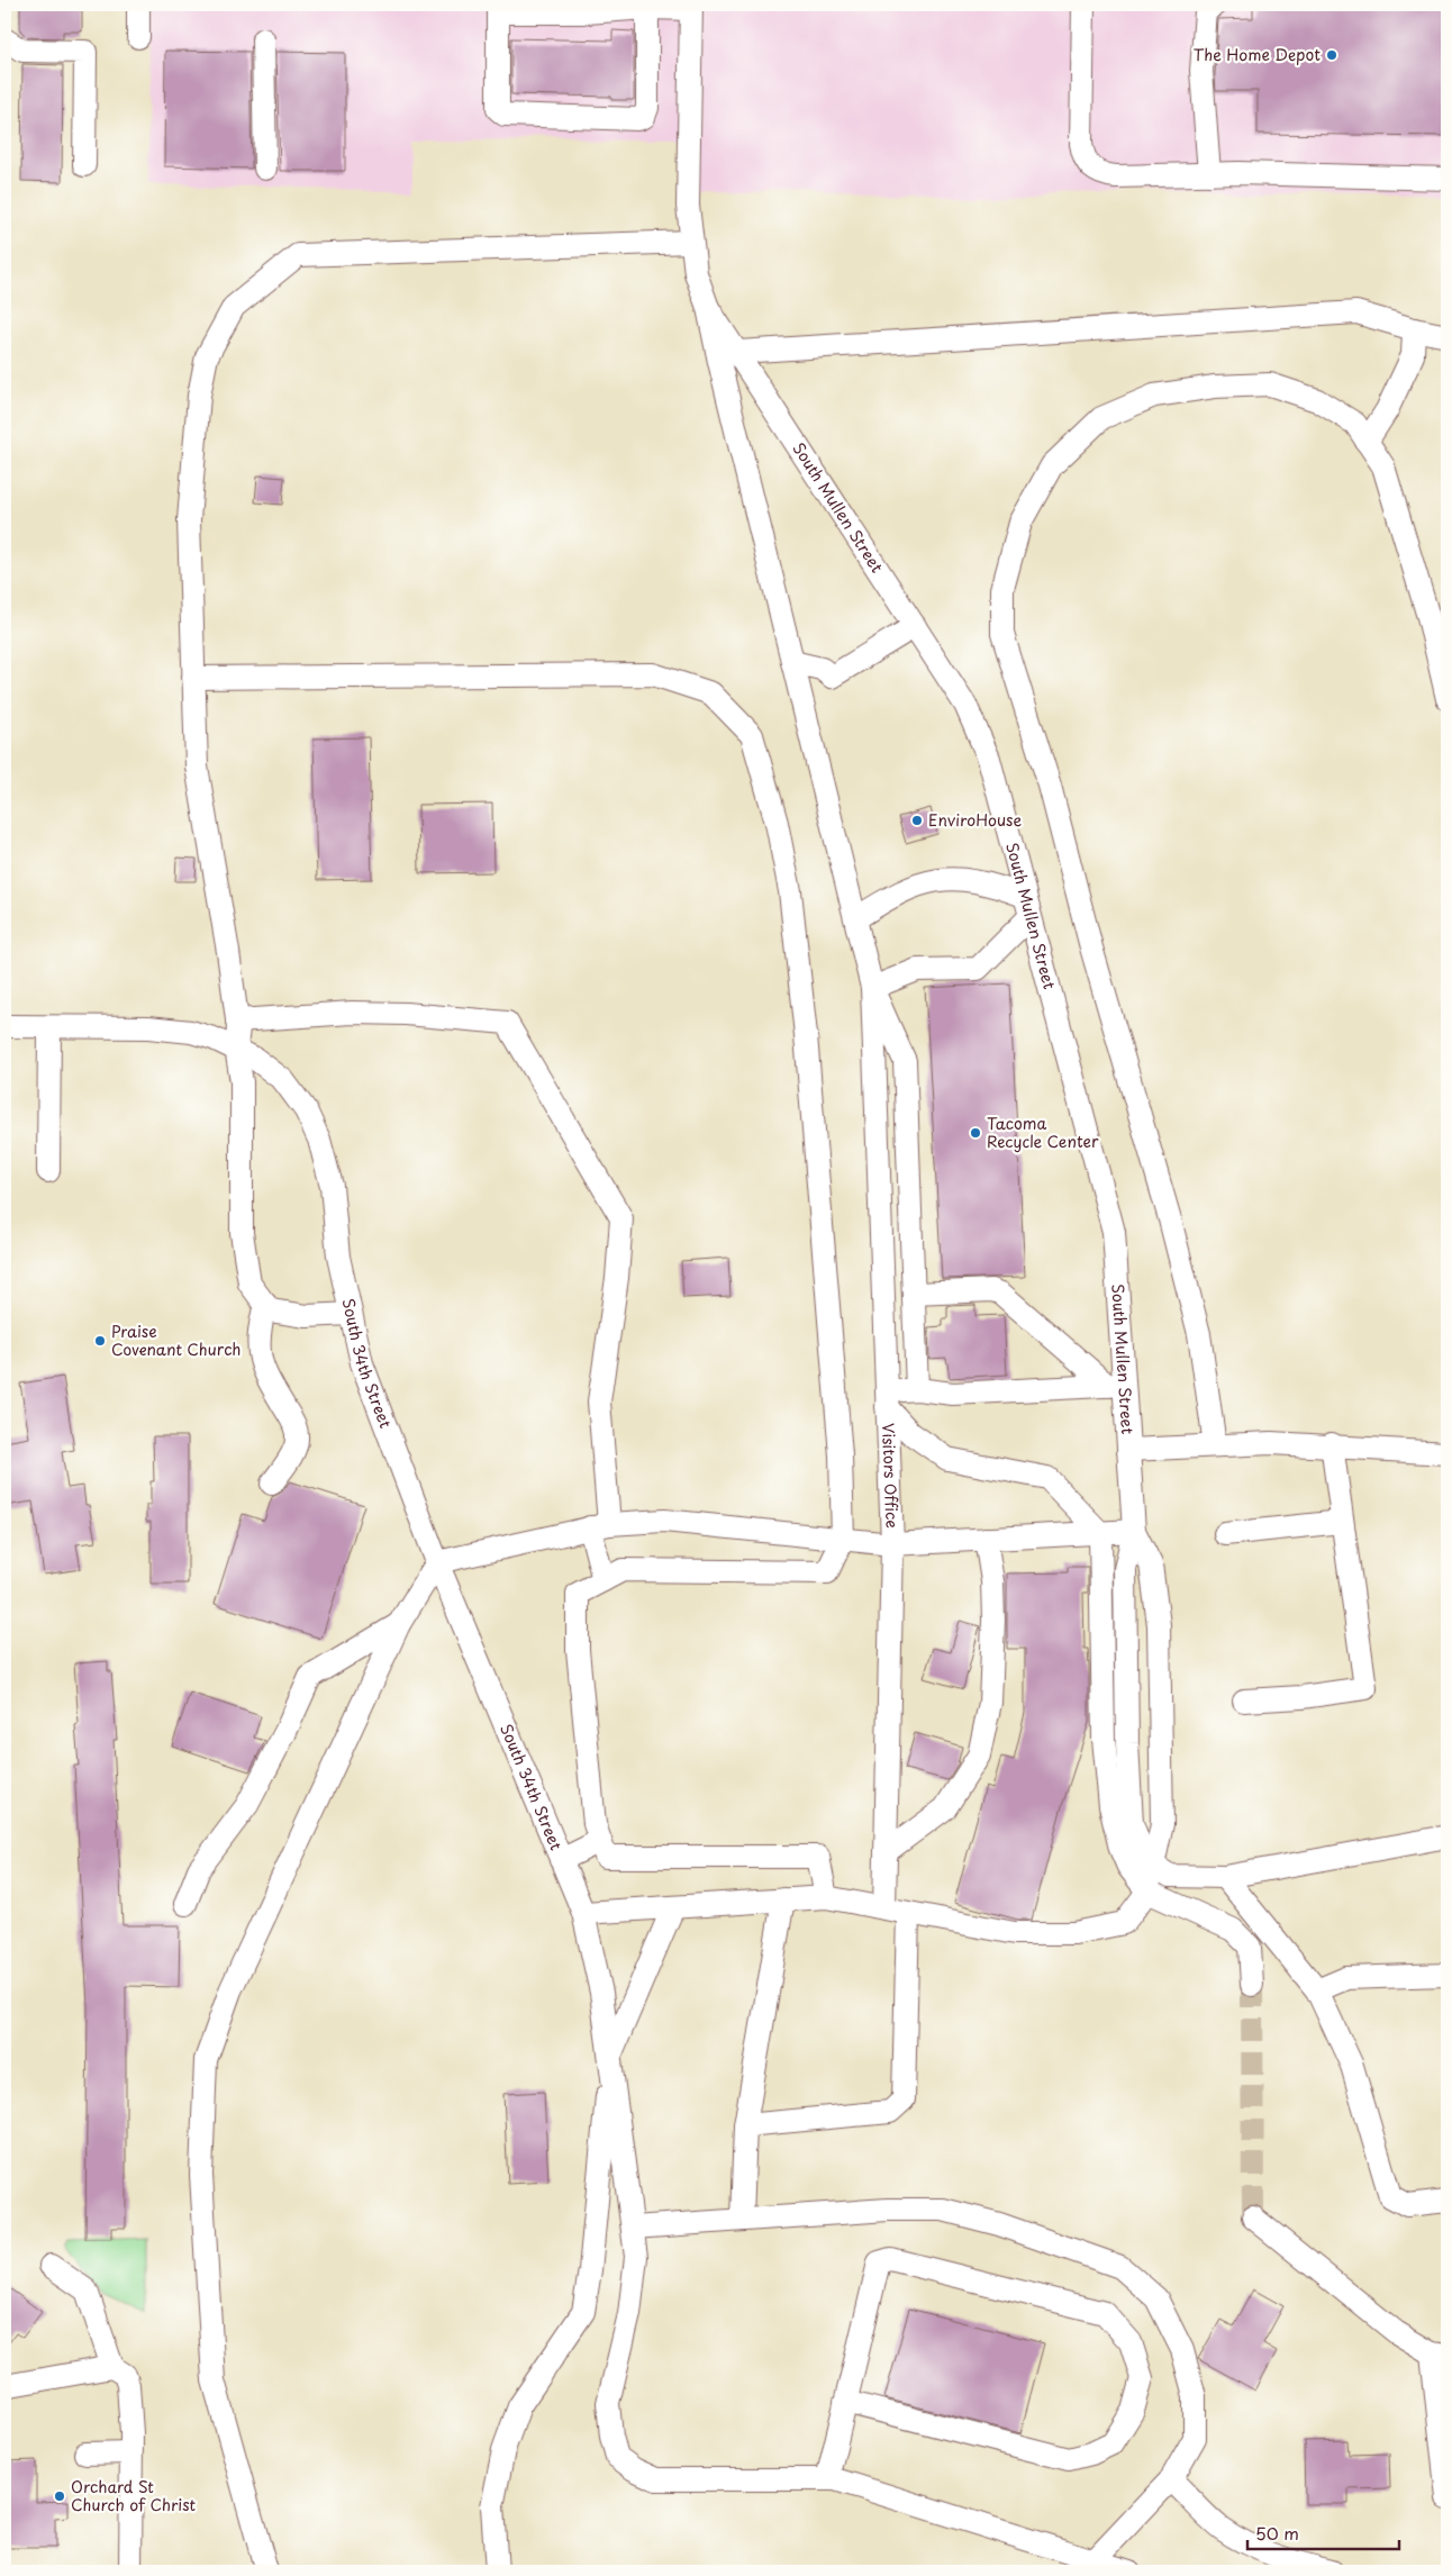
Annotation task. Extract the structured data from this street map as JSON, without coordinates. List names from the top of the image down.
{
  "streets": {
    "street": ["South Mullen Street", "South 34th Street", "Visitors Office"]
  },
  "crossings": [
    ["South Mullen Street", "Visitors Office"]
  ],
  "places": [
    "The Home Depot",
    "EnviroHouse",
    "Tacoma Recycle Center",
    "Praise Covenant Church",
    "Orchard St Church of Christ"
  ],
  "scale_bar": "50 m"
}
